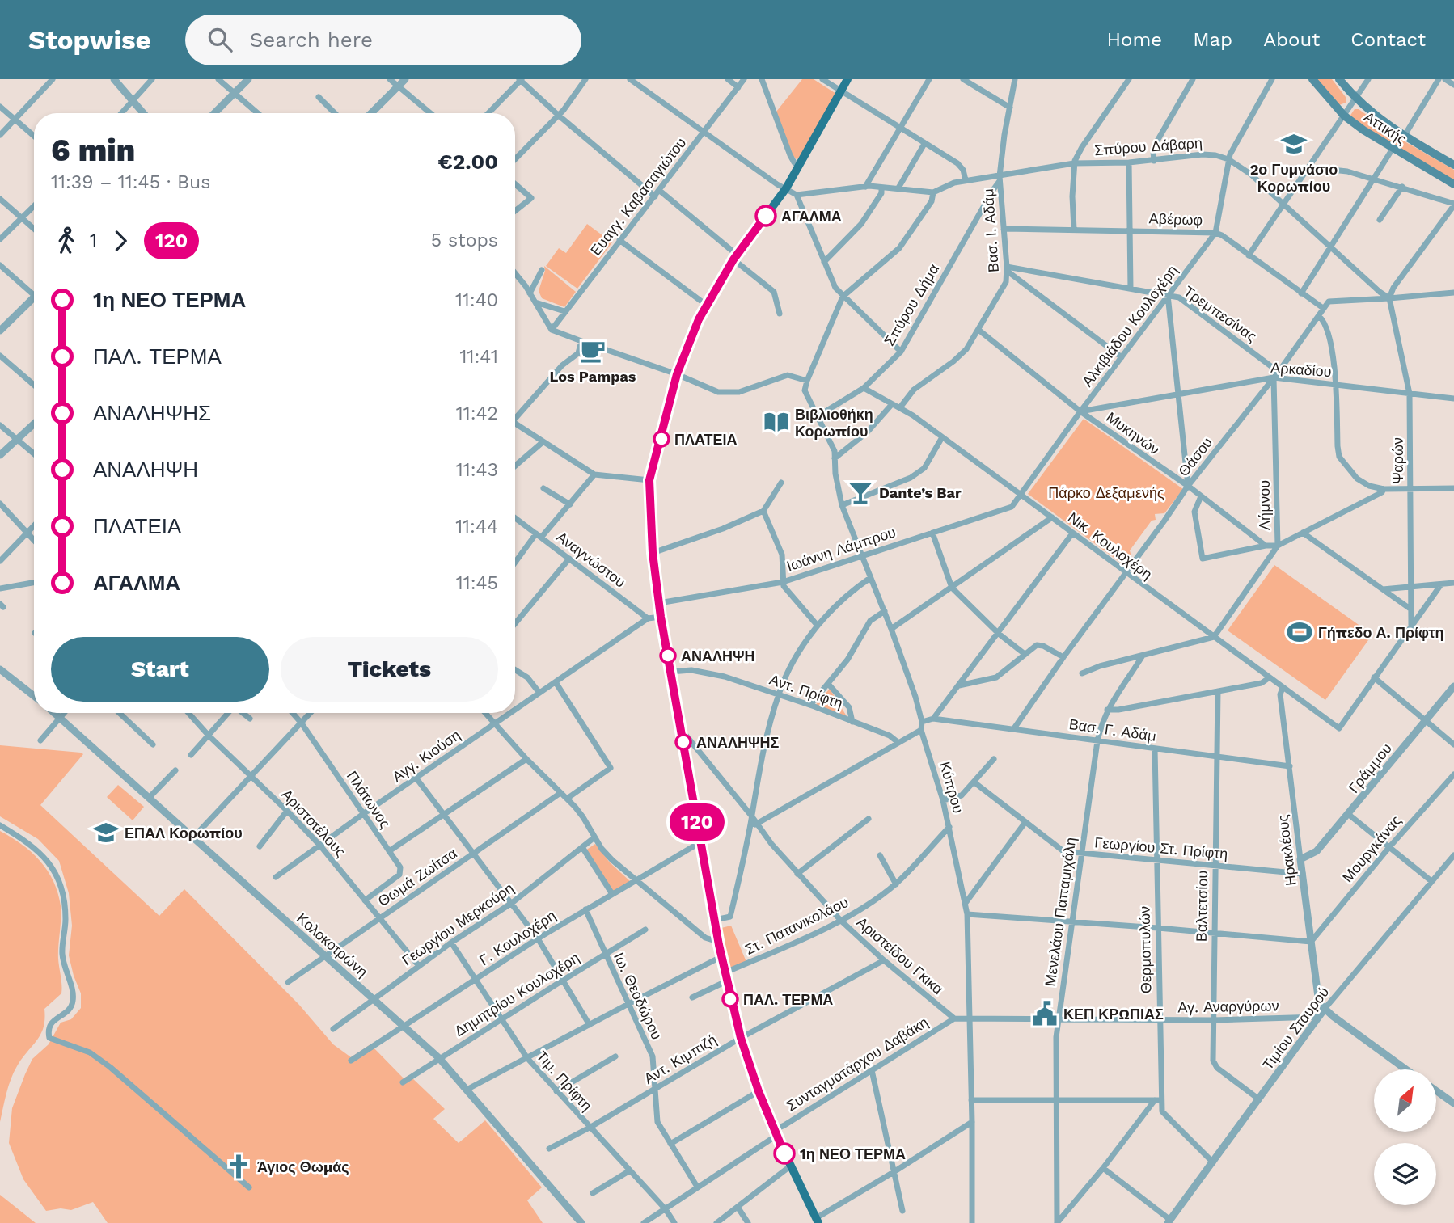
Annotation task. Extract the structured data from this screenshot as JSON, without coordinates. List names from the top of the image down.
{
  "streets": {
    "main road": ["Αττικής"],
    "street": [
      "Σπύρου Δάβαρη",
      "Ευαγγ. Καβασαγιώτου",
      "Αβέρωφ",
      "Βασ. Ι. Αδάμ",
      "Σπύρου Δήμα",
      "Τρεμπεσίνας",
      "Αλκιβιάδου Κουλοχέρη",
      "Αρκαδίου",
      "Μυκηνών",
      "Θάσου",
      "Ψαρών",
      "Λήμνου",
      "Νικ. Κουλοχέρη",
      "Ιωάννη Λάμπρου",
      "Αναγνώστου",
      "Αντ. Πρίφτη",
      "Βασ. Γ. Αδάμ",
      "Αγγ. Κιούση",
      "Γράμμου",
      "Κύπρου",
      "Πλάτωνος",
      "Αριστοτέλους",
      "Γεωργίου Στ. Πρίφτη",
      "Μουργκάνας",
      "Ηρακλέους",
      "Θωμά Ζωίτσα",
      "Βαλτετσίου",
      "Μενελάου Παπαμιχάλη",
      "Γεωργίου Μερκούρη",
      "Στ. Πατανικολάου",
      "Γ. Κουλοχέρη",
      "Κολοκοτρώνη",
      "Θερμοπυλών",
      "Αριστείδου Γκικα",
      "Δημητρίου Κουλοχέρη",
      "Ιω. Θεοδώρου",
      "Αγ. Αναργύρων",
      "Τιμίου Σταυρού",
      "Αντ. Κιμπιζή",
      "Συνταγματάρχου Δαβάκη",
      "Τιμ. Πρίφτη"
    ]
  },
  "crossings": [
    ["Σπύρου Δάβαρη", "Βασ. Ι. Αδάμ"],
    ["Σπύρου Δάβαρη", "Σπύρου Δήμα"],
    ["Σπύρου Δάβαρη", "Αλκιβιάδου Κουλοχέρη"],
    ["Σπύρου Δάβαρη", "Ψαρών"],
    ["Αβέρωφ", "Βασ. Ι. Αδάμ"],
    ["Αβέρωφ", "Αλκιβιάδου Κουλοχέρη"],
    ["Αβέρωφ", "Θάσου"],
    ["Βασ. Ι. Αδάμ", "Σπύρου Δήμα"],
    ["Βασ. Ι. Αδάμ", "Τρεμπεσίνας"],
    ["Βασ. Ι. Αδάμ", "Μυκηνών"],
    ["Βασ. Ι. Αδάμ", "Νικ. Κουλοχέρη"],
    ["Σπύρου Δήμα", "Νικ. Κουλοχέρη"],
    ["Σπύρου Δήμα", "Κύπρου"],
    ["Τρεμπεσίνας", "Αλκιβιάδου Κουλοχέρη"],
    ["Τρεμπεσίνας", "Θάσου"],
    ["Αλκιβιάδου Κουλοχέρη", "Αρκαδίου"],
    ["Αλκιβιάδου Κουλοχέρη", "Μυκηνών"],
    ["Αλκιβιάδου Κουλοχέρη", "Νικ. Κουλοχέρη"],
    ["Αλκιβιάδου Κουλοχέρη", "Ιωάννη Λάμπρου"],
    ["Αρκαδίου", "Μυκηνών"],
    ["Αρκαδίου", "Θάσου"],
    ["Αρκαδίου", "Ψαρών"],
    ["Αρκαδίου", "Λήμνου"],
    ["Μυκηνών", "Θάσου"],
    ["Μυκηνών", "Λήμνου"],
    ["Θάσου", "Λήμνου"],
    ["Θάσου", "Νικ. Κουλοχέρη"],
    ["Θάσου", "Βασ. Γ. Αδάμ"],
    ["Νικ. Κουλοχέρη", "Ιωάννη Λάμπρου"],
    ["Νικ. Κουλοχέρη", "Ηρακλέους"],
    ["Ιωάννη Λάμπρου", "Κύπρου"],
    ["Αναγνώστου", "Αγγ. Κιούση"],
    ["Βασ. Γ. Αδάμ", "Ηρακλέους"],
    ["Βασ. Γ. Αδάμ", "Βαλτετσίου"],
    ["Βασ. Γ. Αδάμ", "Μενελάου Παπαμιχάλη"],
    ["Βασ. Γ. Αδάμ", "Θερμοπυλών"],
    ["Αγγ. Κιούση", "Πλάτωνος"],
    ["Αγγ. Κιούση", "Αριστοτέλους"],
    ["Γράμμου", "Ηρακλέους"],
    ["Κύπρου", "Στ. Πατανικολάου"],
    ["Κύπρου", "Αγ. Αναργύρων"],
    ["Πλάτωνος", "Αριστοτέλους"],
    ["Αριστοτέλους", "Θωμά Ζωίτσα"],
    ["Αριστοτέλους", "Γεωργίου Μερκούρη"],
    ["Γεωργίου Στ. Πρίφτη", "Ηρακλέους"],
    ["Γεωργίου Στ. Πρίφτη", "Βαλτετσίου"],
    ["Γεωργίου Στ. Πρίφτη", "Μενελάου Παπαμιχάλη"],
    ["Γεωργίου Στ. Πρίφτη", "Θερμοπυλών"],
    ["Μουργκάνας", "Ηρακλέους"],
    ["Ηρακλέους", "Τιμίου Σταυρού"],
    ["Θωμά Ζωίτσα", "Κολοκοτρώνη"],
    ["Βαλτετσίου", "Αγ. Αναργύρων"],
    ["Βαλτετσίου", "Τιμίου Σταυρού"],
    ["Μενελάου Παπαμιχάλη", "Αγ. Αναργύρων"],
    ["Γεωργίου Μερκούρη", "Κολοκοτρώνη"],
    ["Γεωργίου Μερκούρη", "Τιμ. Πρίφτη"],
    ["Στ. Πατανικολάου", "Αριστείδου Γκικα"],
    ["Γ. Κουλοχέρη", "Κολοκοτρώνη"],
    ["Γ. Κουλοχέρη", "Ιω. Θεοδώρου"],
    ["Γ. Κουλοχέρη", "Τιμ. Πρίφτη"],
    ["Κολοκοτρώνη", "Δημητρίου Κουλοχέρη"],
    ["Θερμοπυλών", "Αγ. Αναργύρων"],
    ["Θερμοπυλών", "Τιμίου Σταυρού"],
    ["Αριστείδου Γκικα", "Αντ. Κιμπιζή"],
    ["Αριστείδου Γκικα", "Συνταγματάρχου Δαβάκη"],
    ["Δημητρίου Κουλοχέρη", "Ιω. Θεοδώρου"],
    ["Δημητρίου Κουλοχέρη", "Τιμ. Πρίφτη"],
    ["Ιω. Θεοδώρου", "Αντ. Κιμπιζή"],
    ["Ιω. Θεοδώρου", "Συνταγματάρχου Δαβάκη"],
    ["Αγ. Αναργύρων", "Τιμίου Σταυρού"],
    ["Αντ. Κιμπιζή", "Τιμ. Πρίφτη"],
    ["Συνταγματάρχου Δαβάκη", "Τιμ. Πρίφτη"]
  ],
  "parks": ["Πάρκο Δεξαμενής"],
  "places": {
    "school or university": ["2ο Γυμνάσιο Κορωπίου", "ΕΠΑΛ Κορωπίου"],
    "other": [
      "ΑΓΑΛΜΑ",
      "ΠΛΑΤΕΙΑ",
      "ΑΝΑΛΗΨΗ",
      "ΑΝΑΛΗΨΗΣ",
      "ΠΑΛ. ΤΕΡΜΑ",
      "1η ΝΕΟ ΤΕΡΜΑ"
    ],
    "cafe": ["Los Pampas"],
    "library": ["Βιβλιοθήκη Κορωπίου"],
    "bar": ["Dante’s Bar"],
    "sports": ["Γήπεδο Α. Πρίφτη"],
    "public building": ["ΚΕΠ ΚΡΩΠΙΑΣ"],
    "church": ["Άγιος Θωμάς"]
  },
  "lines": ["bus line 120"],
  "north": "top right",
  "page": {
    "header": "Stopwise",
    "search": "Search here",
    "nav": [
      "Home",
      "Map",
      "About",
      "Contact"
    ],
    "on_map": "120",
    "heading": ["6 min", "11:39 – 11:45 · Bus", "€2.00"],
    "legs": ["1", "120", "5 stops"],
    "list": [
      {
        "name": "1η ΝΕΟ ΤΕΡΜΑ",
        "value": "11:40"
      },
      {
        "name": "ΠΑΛ. ΤΕΡΜΑ",
        "value": "11:41"
      },
      {
        "name": "ΑΝΑΛΗΨΗΣ",
        "value": "11:42"
      },
      {
        "name": "ΑΝΑΛΗΨΗ",
        "value": "11:43"
      },
      {
        "name": "ΠΛΑΤΕΙΑ",
        "value": "11:44"
      },
      {
        "name": "ΑΓΑΛΜΑ",
        "value": "11:45"
      }
    ],
    "buttons": ["Start", "Tickets"]
  }
}
